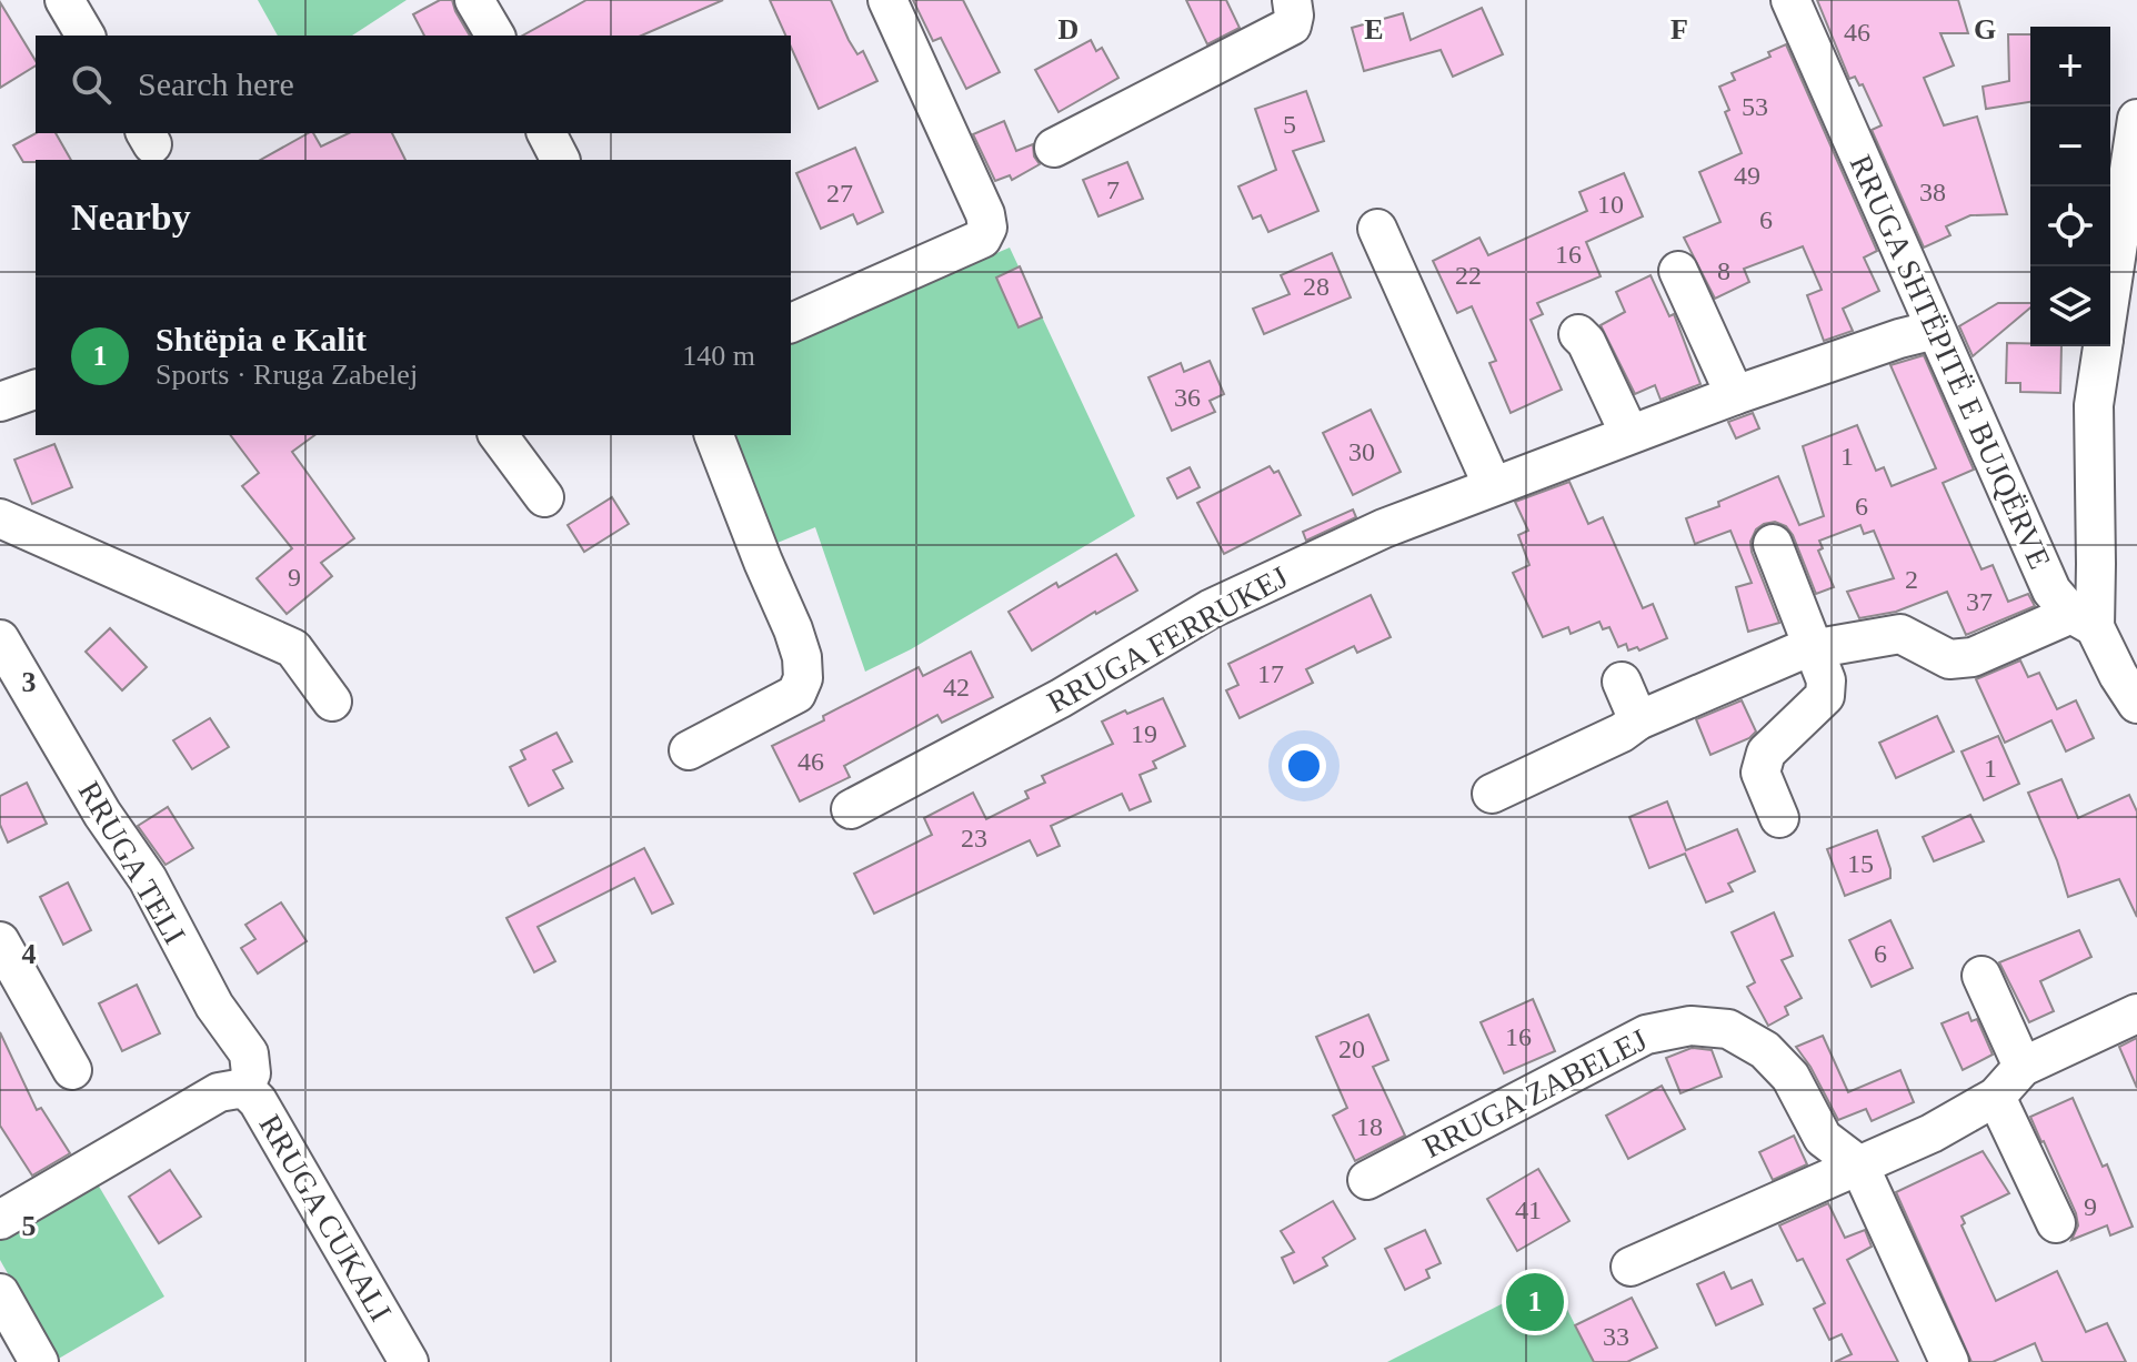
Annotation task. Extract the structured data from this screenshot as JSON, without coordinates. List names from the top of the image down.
{
  "streets": {
    "street": [
      "RRUGA SHTËPITË E BUJQËRVE",
      "RRUGA FERRUKEJ",
      "RRUGA TELI",
      "RRUGA ZABELEJ",
      "RRUGA CUKALI"
    ]
  },
  "crossings": [
    ["RRUGA SHTËPITË E BUJQËRVE", "RRUGA FERRUKEJ"],
    ["RRUGA TELI", "RRUGA CUKALI"]
  ],
  "house_numbers": [
    "46",
    "53",
    "5",
    "49",
    "7",
    "38",
    "27",
    "10",
    "6",
    "16",
    "8",
    "22",
    "28",
    "36",
    "30",
    "1",
    "6",
    "9",
    "2",
    "37",
    "17",
    "42",
    "19",
    "46",
    "1",
    "23",
    "15",
    "6",
    "16",
    "20",
    "18",
    "9",
    "41",
    "33"
  ],
  "page": {
    "map_buttons": ["+", "−"],
    "search": "Search here",
    "heading": "Nearby",
    "list": [
      {
        "mark": "1",
        "name": "Shtëpia e Kalit",
        "note": "Sports · Rruga Zabelej",
        "value": "140 m"
      }
    ],
    "pins": "1"
  },
  "grid": {
    "columns": [
      "D",
      "E",
      "F",
      "G"
    ],
    "rows": ["3", "4", "5"]
  }
}
